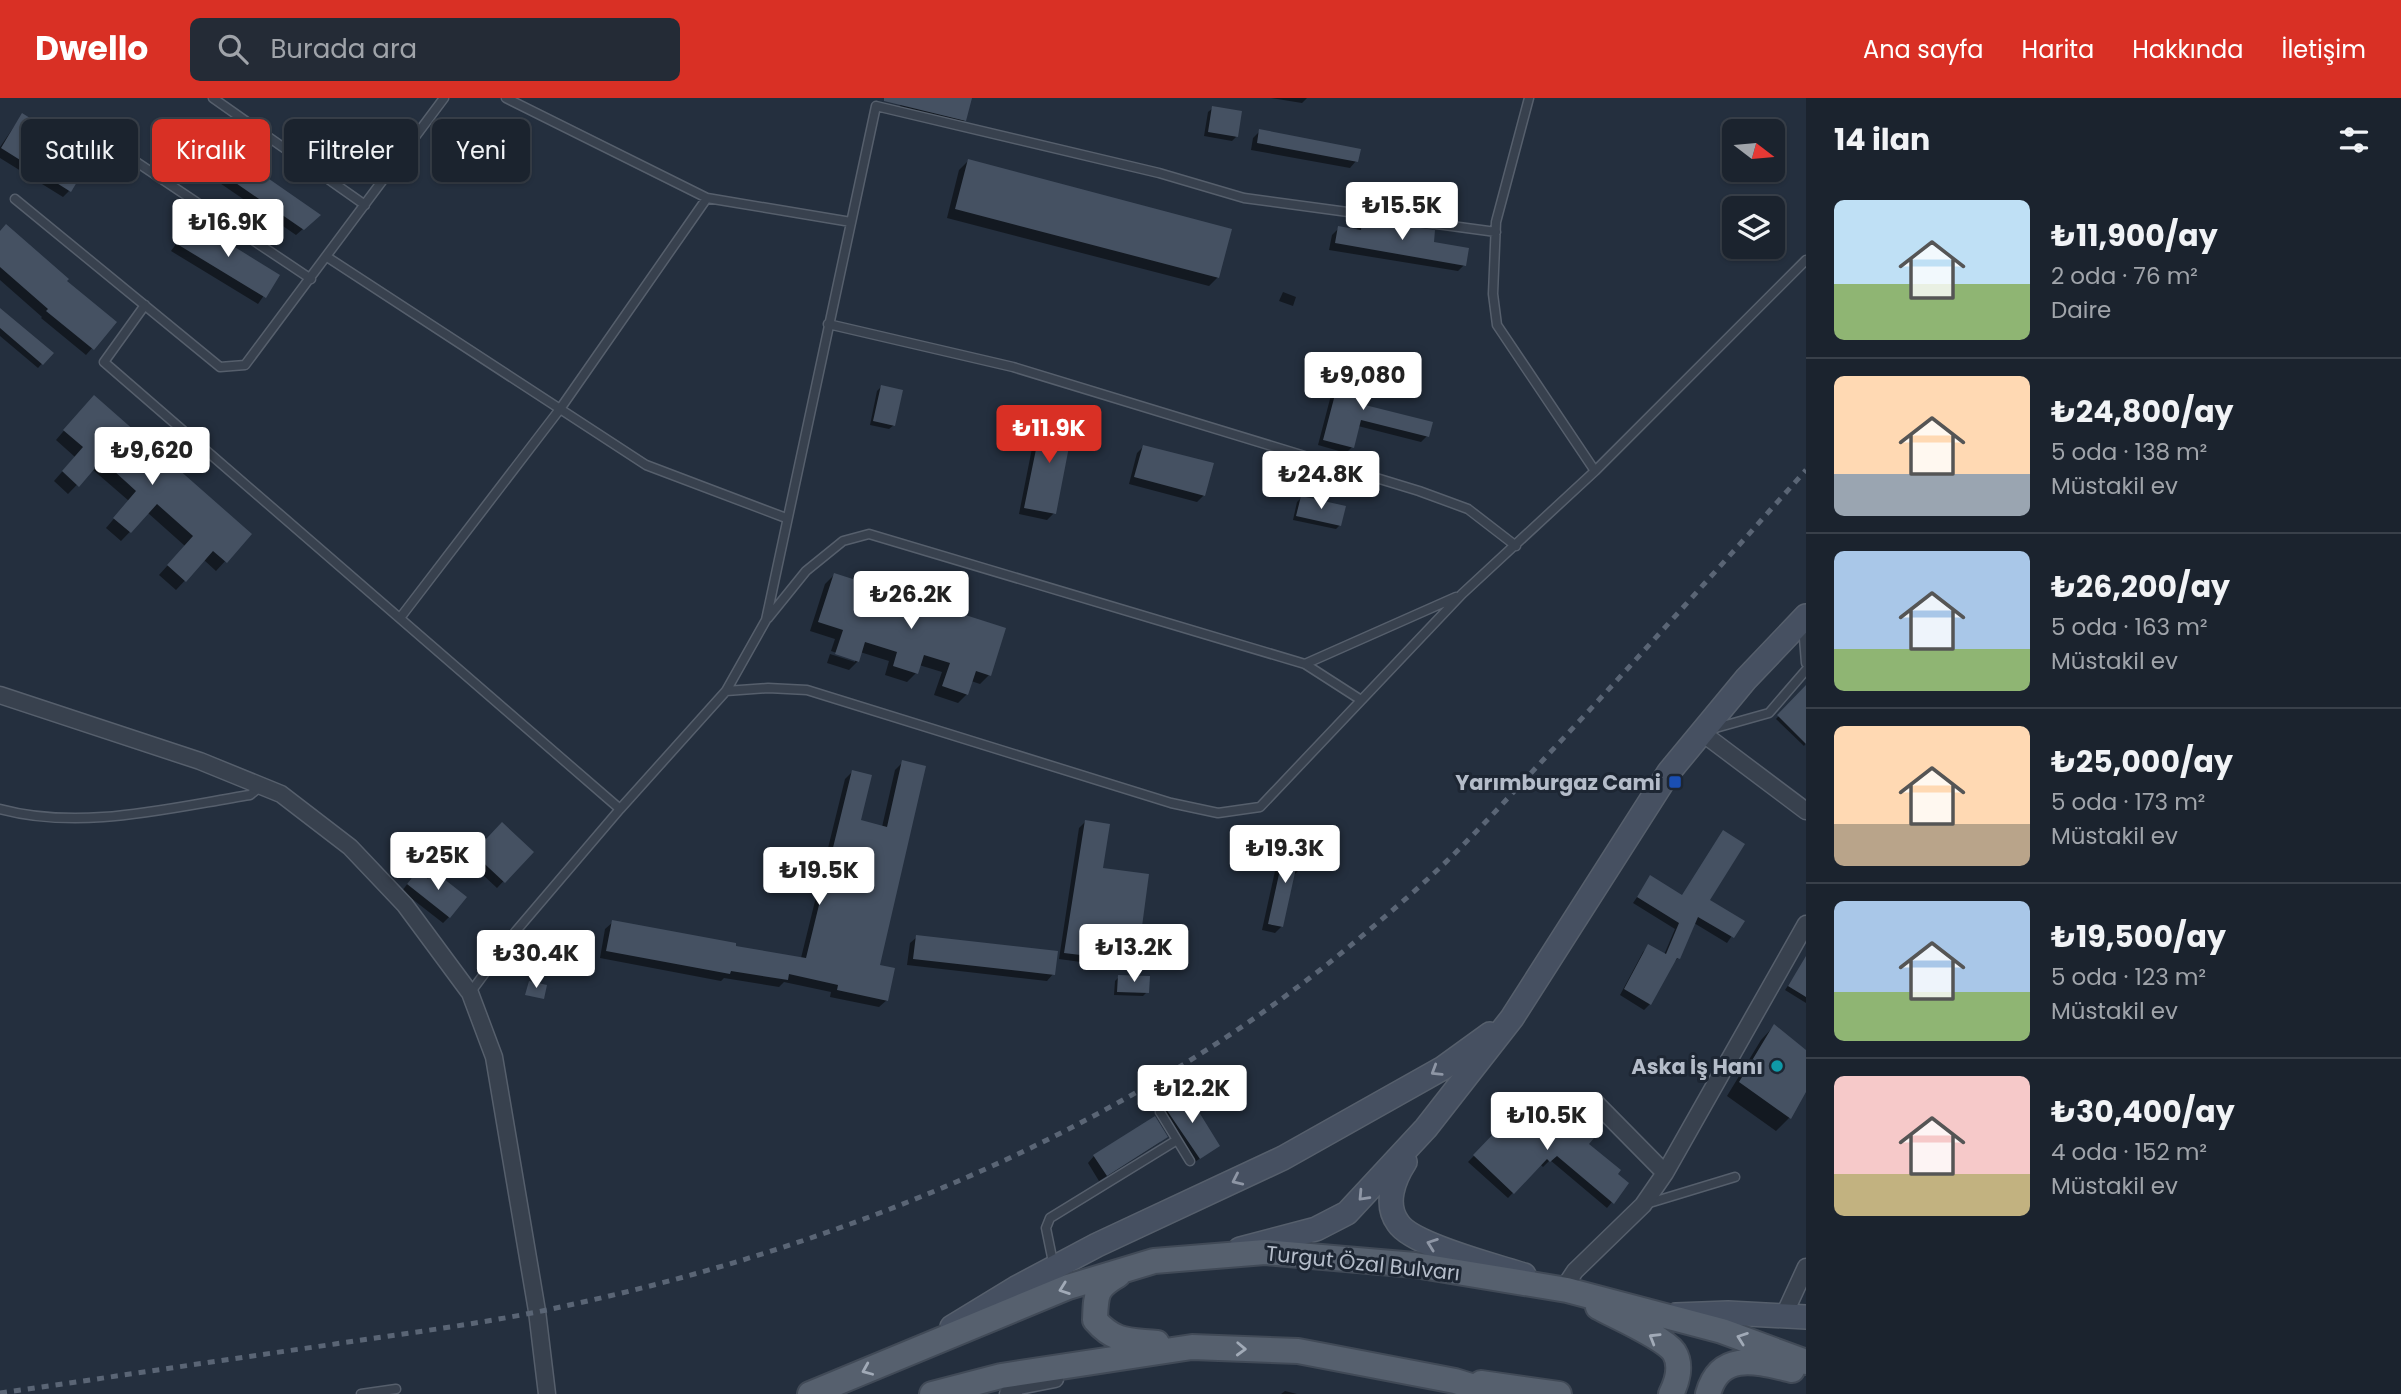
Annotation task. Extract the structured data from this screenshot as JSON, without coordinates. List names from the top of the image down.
{
  "streets": {
    "main road": ["Turgut Özal Bulvarı"]
  },
  "places": {
    "transit": ["Yarımburgaz Cami"],
    "other": ["Aska İş Hanı"]
  },
  "north": "right",
  "page": {
    "header": "Dwello",
    "search": "Burada ara",
    "nav": [
      "Ana sayfa",
      "Harita",
      "Hakkında",
      "İletişim"
    ],
    "heading": "14 ilan",
    "chip": [
      "Satılık",
      "Kiralık",
      "Filtreler",
      "Yeni"
    ],
    "price": [
      "₺15.5K",
      "₺16.9K",
      "₺9,080",
      "₺11.9K",
      "₺9,620",
      "₺24.8K",
      "₺26.2K",
      "₺19.3K",
      "₺25K",
      "₺19.5K",
      "₺13.2K",
      "₺30.4K",
      "₺12.2K",
      "₺10.5K"
    ],
    "list": [
      {
        "name": "₺11,900/ay",
        "note": "2 oda · 76 m² · Daire"
      },
      {
        "name": "₺24,800/ay",
        "note": "5 oda · 138 m² · Müstakil ev"
      },
      {
        "name": "₺26,200/ay",
        "note": "5 oda · 163 m² · Müstakil ev"
      },
      {
        "name": "₺25,000/ay",
        "note": "5 oda · 173 m² · Müstakil ev"
      },
      {
        "name": "₺19,500/ay",
        "note": "5 oda · 123 m² · Müstakil ev"
      },
      {
        "name": "₺30,400/ay",
        "note": "4 oda · 152 m² · Müstakil ev"
      }
    ]
  }
}
